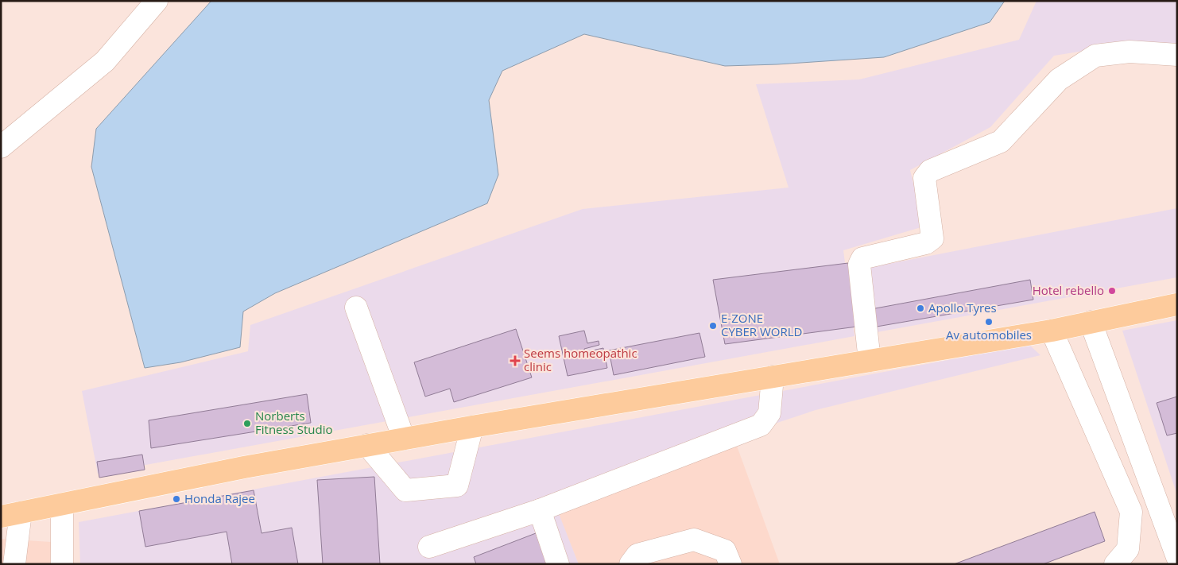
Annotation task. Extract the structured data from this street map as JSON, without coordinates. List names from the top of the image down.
{
  "places": {
    "other": [
      "Hotel rebello",
      "Apollo Tyres",
      "Av automobiles",
      "E-ZONE CYBER WORLD",
      "Norberts Fitness Studio",
      "Honda Rajee"
    ],
    "health": ["Seems homeopathic clinic"]
  }
}
